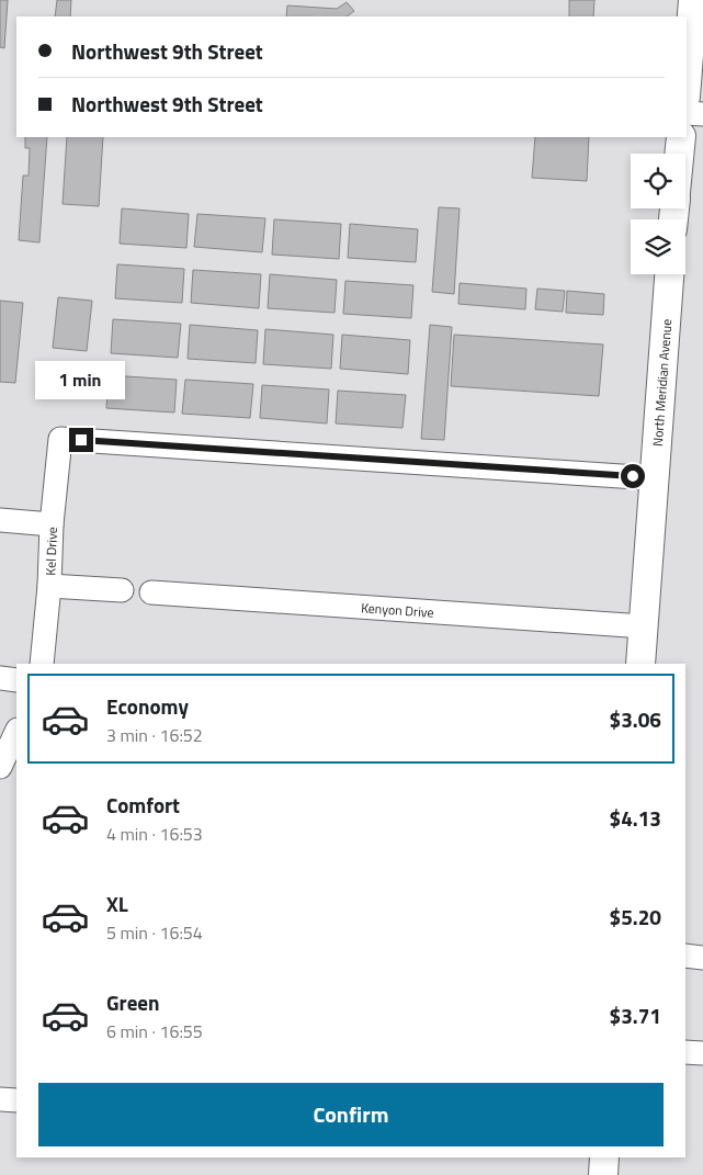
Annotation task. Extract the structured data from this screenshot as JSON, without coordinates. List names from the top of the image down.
{
  "streets": {
    "main road": ["North Meridian Avenue"],
    "street": ["Kel Drive", "Kenyon Drive"]
  },
  "crossings": [
    ["North Meridian Avenue", "Kel Drive"],
    ["North Meridian Avenue", "Kenyon Drive"]
  ],
  "page": {
    "banner": ["Northwest 9th Street", "Northwest 9th Street"],
    "bubble": "1 min",
    "list": [
      {
        "name": "Economy",
        "note": "3 min · 16:52",
        "value": "$3.06"
      },
      {
        "name": "Comfort",
        "note": "4 min · 16:53",
        "value": "$4.13"
      },
      {
        "name": "XL",
        "note": "5 min · 16:54",
        "value": "$5.20"
      },
      {
        "name": "Green",
        "note": "6 min · 16:55",
        "value": "$3.71"
      }
    ],
    "buttons": "Confirm"
  }
}
